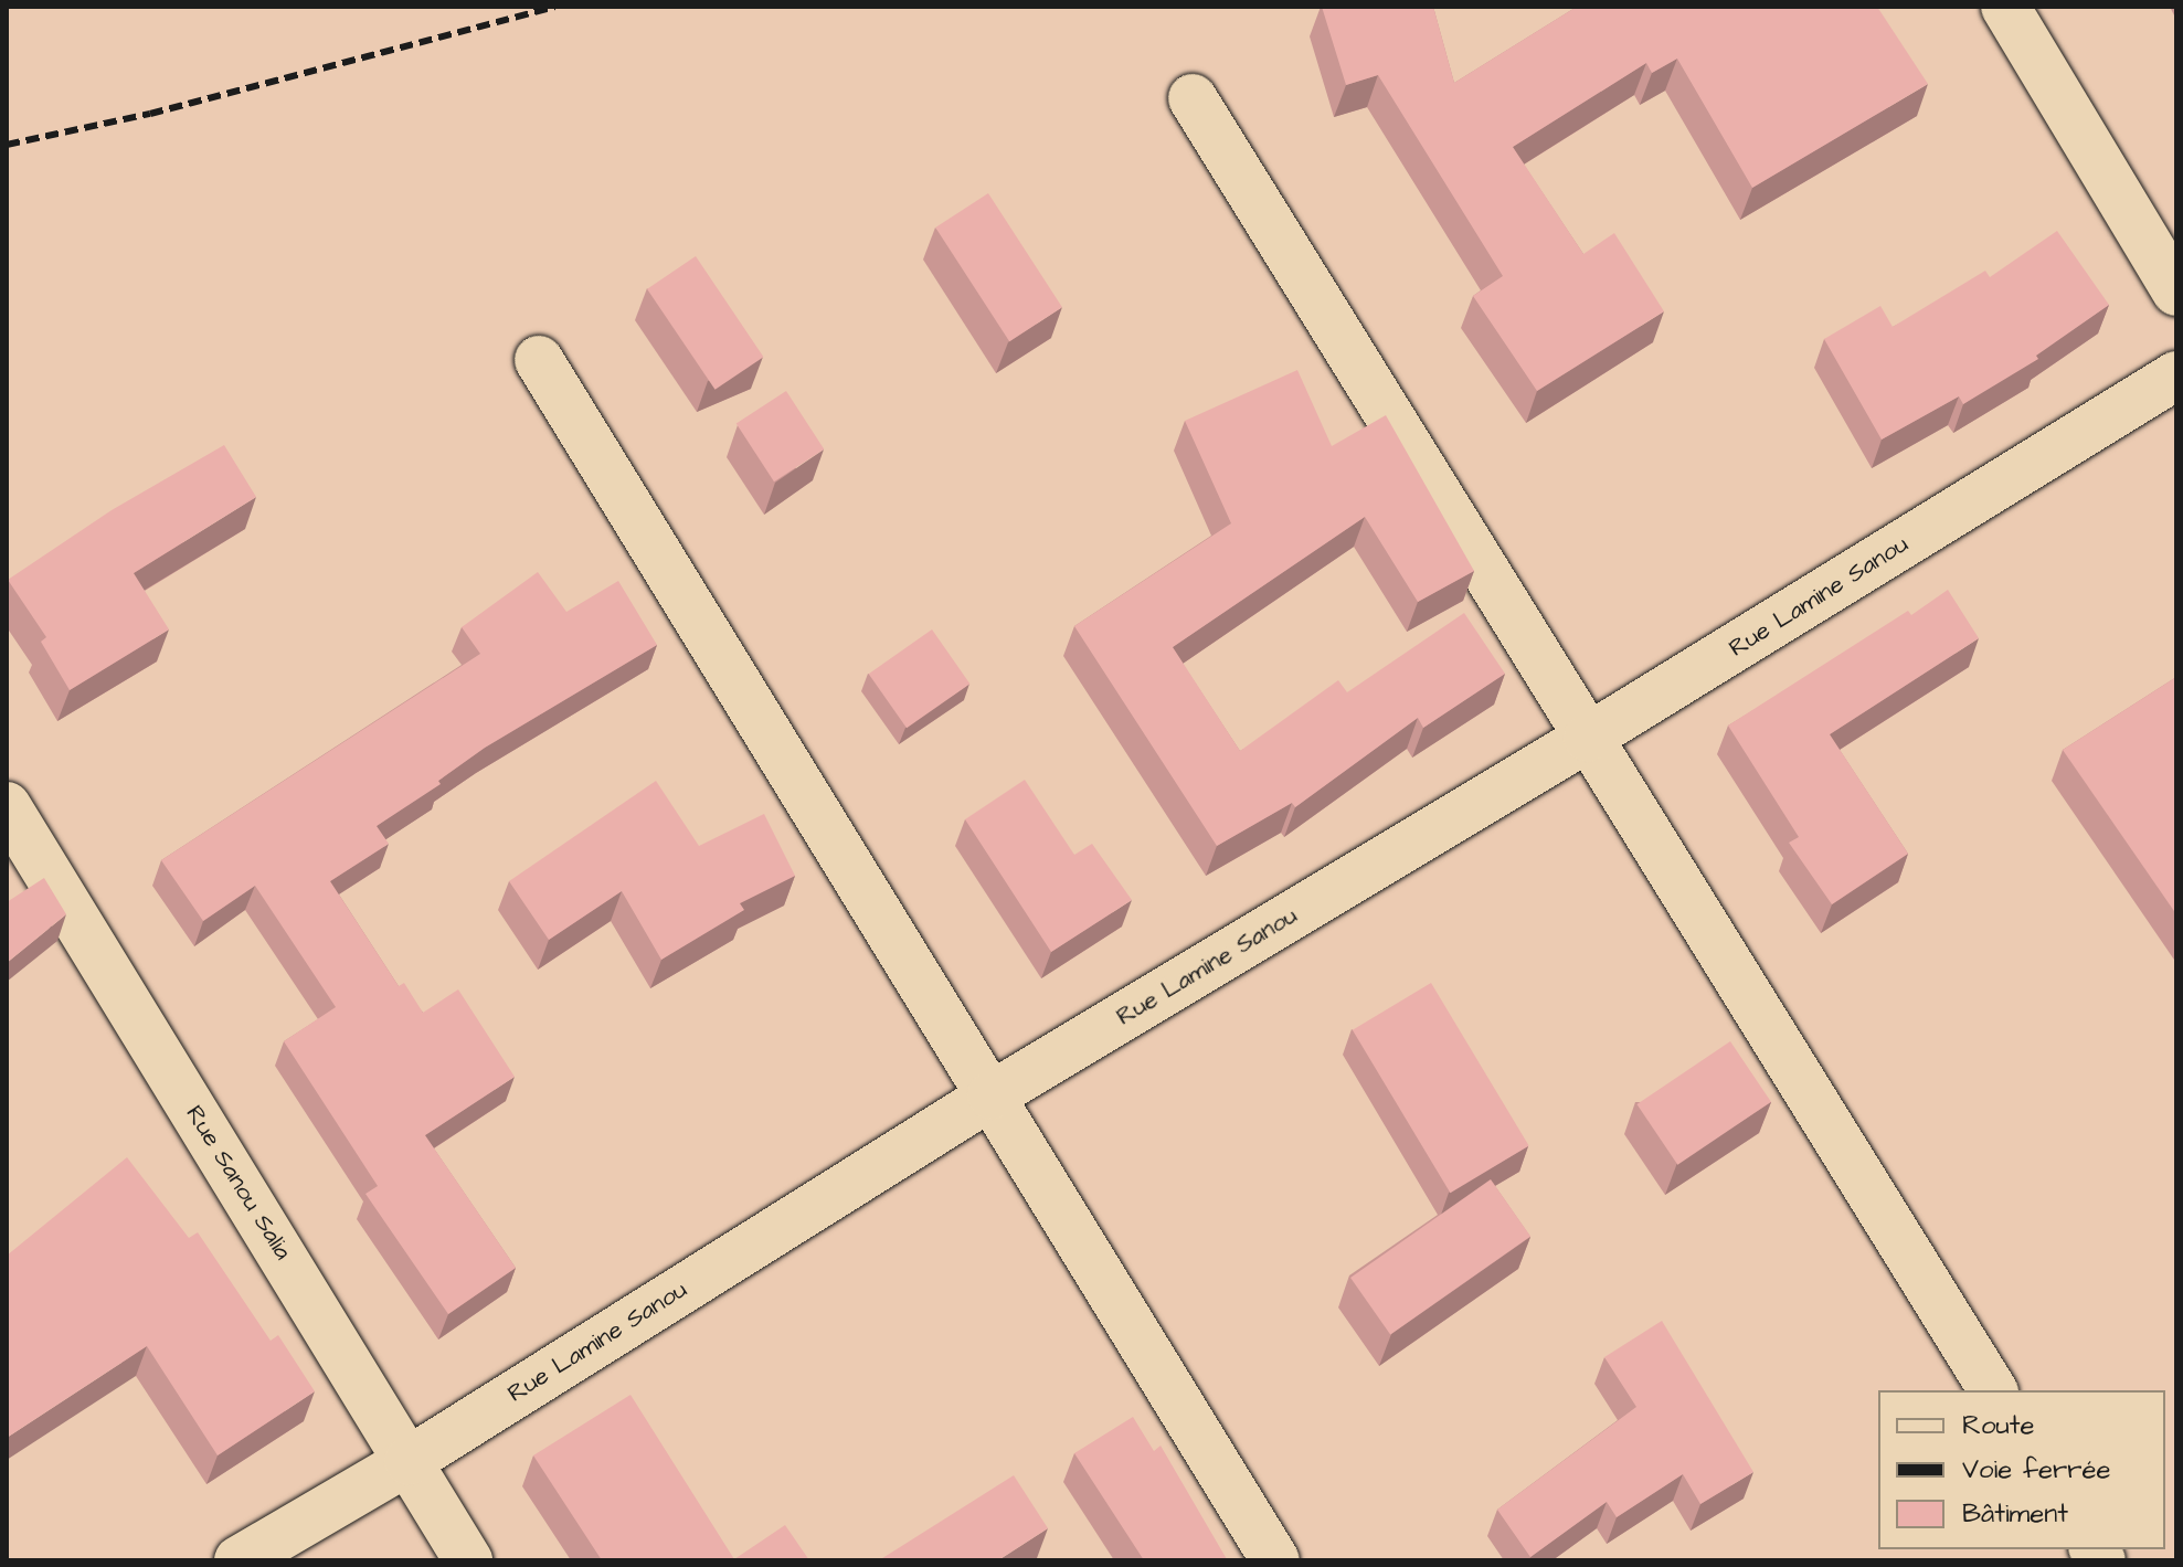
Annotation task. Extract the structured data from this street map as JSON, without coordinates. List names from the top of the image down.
{
  "streets": {
    "street": ["Rue Lamine Sanou", "Rue Sanou Salia"]
  },
  "crossings": [
    ["Rue Lamine Sanou", "Rue Sanou Salia"]
  ],
  "legend": ["Route", "Voie ferrée", "Bâtiment"]
}
